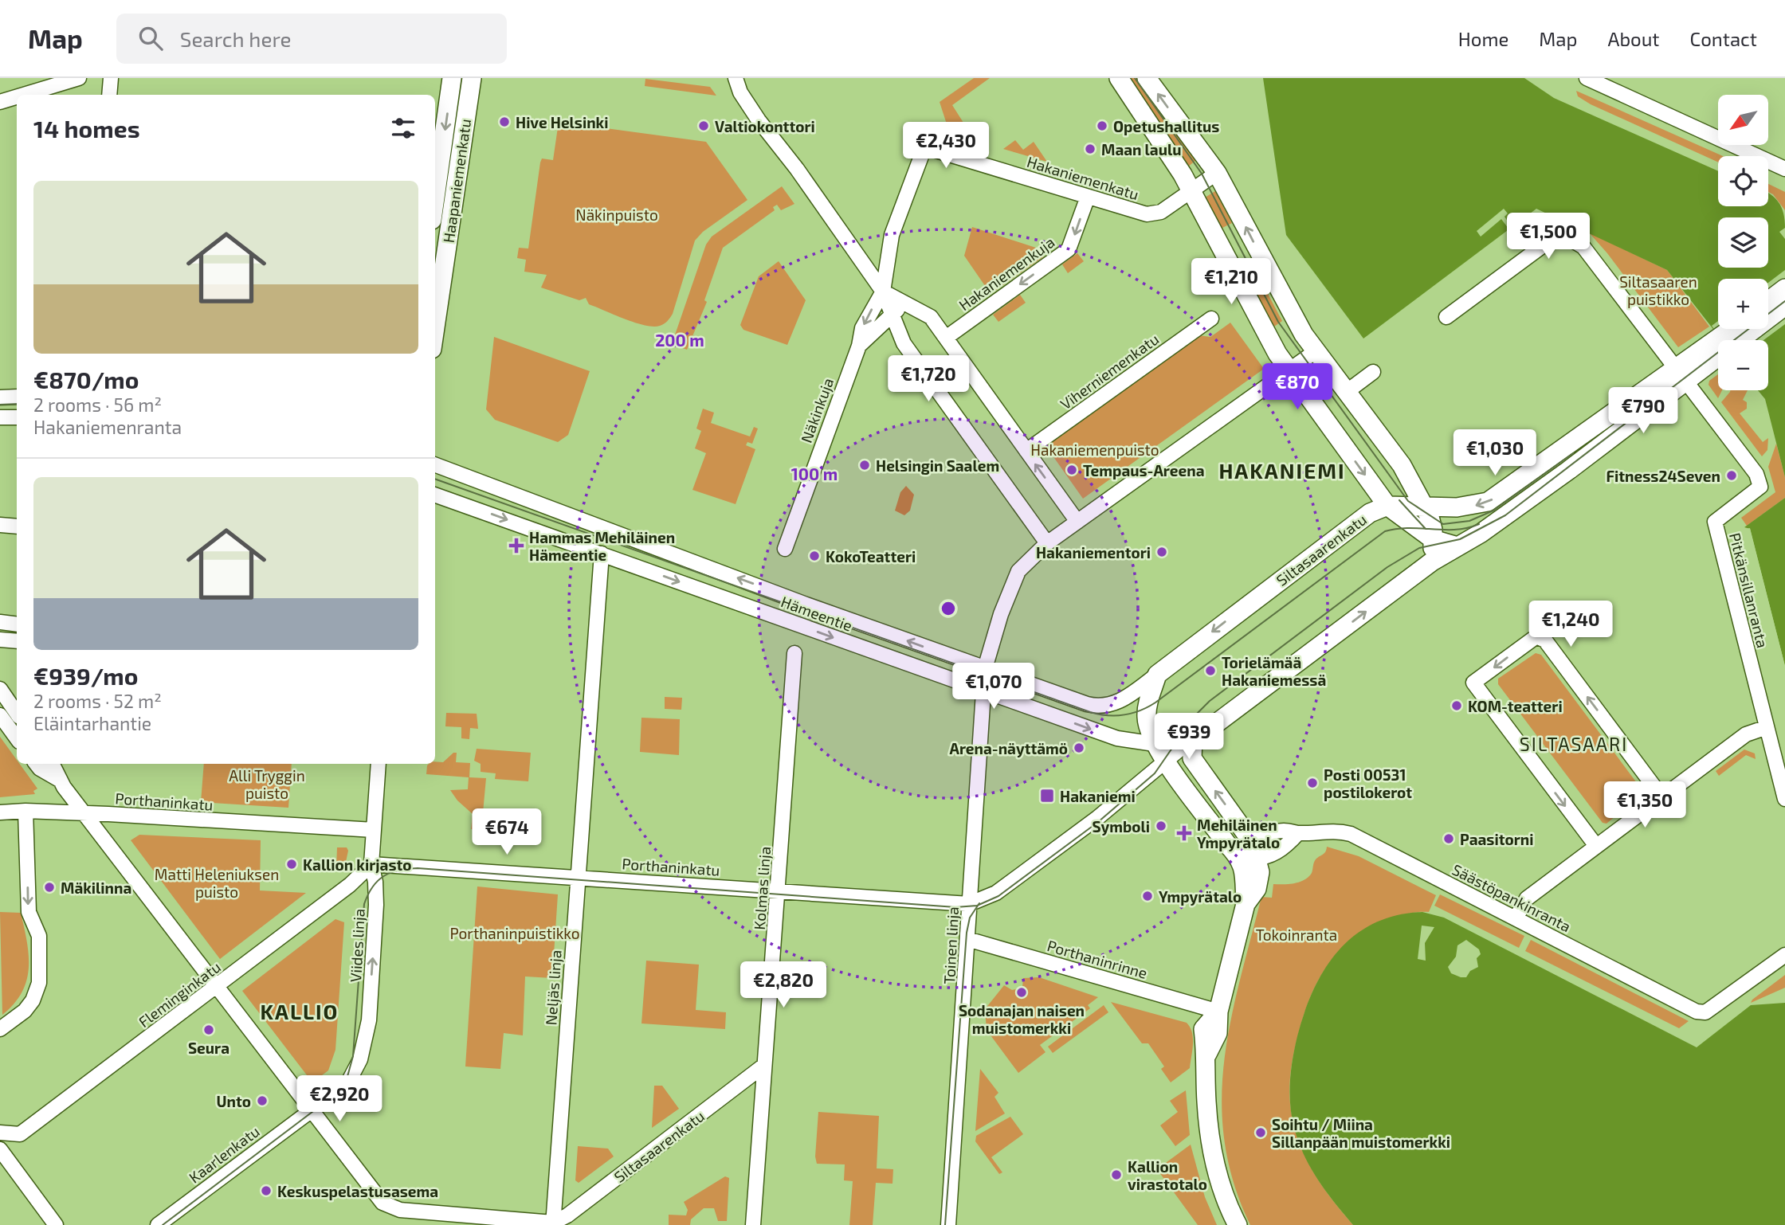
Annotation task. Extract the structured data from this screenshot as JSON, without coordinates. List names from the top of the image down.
{
  "streets": {
    "main road": ["Haapaniemenkatu", "Siltasaarenkatu"],
    "street": [
      "Hakaniemenkatu",
      "Hakaniemenkuja",
      "Viherniemenkatu",
      "Näkinkuja",
      "Pitkänsillanranta",
      "Hämeentie",
      "Porthaninkatu",
      "Kolmas linja",
      "Säästöpankinranta",
      "Viides linja",
      "Toinen linja",
      "Porthaninrinne",
      "Neljäs linja",
      "Fleminginkatu",
      "Kaarlenkatu"
    ]
  },
  "crossings": [
    ["Hakaniemenkatu", "Hakaniemenkuja"],
    ["Hakaniemenkatu", "Näkinkuja"],
    ["Siltasaarenkatu", "Pitkänsillanranta"],
    ["Siltasaarenkatu", "Hämeentie"],
    ["Siltasaarenkatu", "Porthaninkatu"],
    ["Siltasaarenkatu", "Kolmas linja"],
    ["Siltasaarenkatu", "Toinen linja"],
    ["Siltasaarenkatu", "Neljäs linja"],
    ["Hämeentie", "Toinen linja"],
    ["Hämeentie", "Neljäs linja"],
    ["Porthaninkatu", "Kolmas linja"],
    ["Porthaninkatu", "Viides linja"],
    ["Porthaninkatu", "Toinen linja"],
    ["Porthaninkatu", "Neljäs linja"],
    ["Porthaninkatu", "Fleminginkatu"],
    ["Viides linja", "Fleminginkatu"],
    ["Viides linja", "Kaarlenkatu"],
    ["Toinen linja", "Porthaninrinne"]
  ],
  "one_way": ["Hakaniemenkuja", "Viides linja"],
  "districts": ["HAKANIEMI", "SILTASAARI", "KALLIO"],
  "parks": [
    "Näkinpuisto",
    "Siltasaaren puistikko",
    "Hakaniemenpuisto",
    "Alli Tryggin puisto",
    "Matti Heleniuksen puisto",
    "Porthaninpuistikko",
    "Tokoinranta"
  ],
  "places": {
    "other": [
      "Hive Helsinki",
      "Valtiokonttori",
      "Opetushallitus",
      "Maan laulu",
      "Helsingin Saalem",
      "Tempaus-Areena",
      "Fitness24Seven",
      "Hakaniementori",
      "KokoTeatteri",
      "Torielämää Hakaniemessä",
      "KOM-teatteri",
      "Arena-näyttämö",
      "Posti 00531 postilokerot",
      "Symboli",
      "Paasitorni",
      "Kallion kirjasto",
      "Mäkilinna",
      "Ympyrätalo",
      "Sodanajan naisen muistomerkki",
      "Seura",
      "Unto",
      "Soihtu / Miina Sillanpään muistomerkki",
      "Kallion virastotalo",
      "Keskuspelastusasema"
    ],
    "health": ["Hammas Mehiläinen Hämeentie", "Mehiläinen Ympyrätalo"],
    "transit": ["Hakaniemi"]
  },
  "north": "bottom left",
  "page": {
    "header": "Map",
    "search": "Search here",
    "nav": [
      "Home",
      "Map",
      "About",
      "Contact"
    ],
    "map_buttons": ["+", "−"],
    "heading": "14 homes",
    "price": [
      "€2,430",
      "€1,500",
      "€1,210",
      "€1,720",
      "€870",
      "€790",
      "€1,030",
      "€1,240",
      "€1,070",
      "€939",
      "€1,350",
      "€674",
      "€2,820",
      "€2,920"
    ],
    "list": [
      {
        "name": "€870/mo",
        "note": "2 rooms · 56 m² · Hakaniemenranta"
      },
      {
        "name": "€939/mo",
        "note": "2 rooms · 52 m² · Eläintarhantie"
      }
    ]
  },
  "rings": ["200 m", "100 m"]
}
